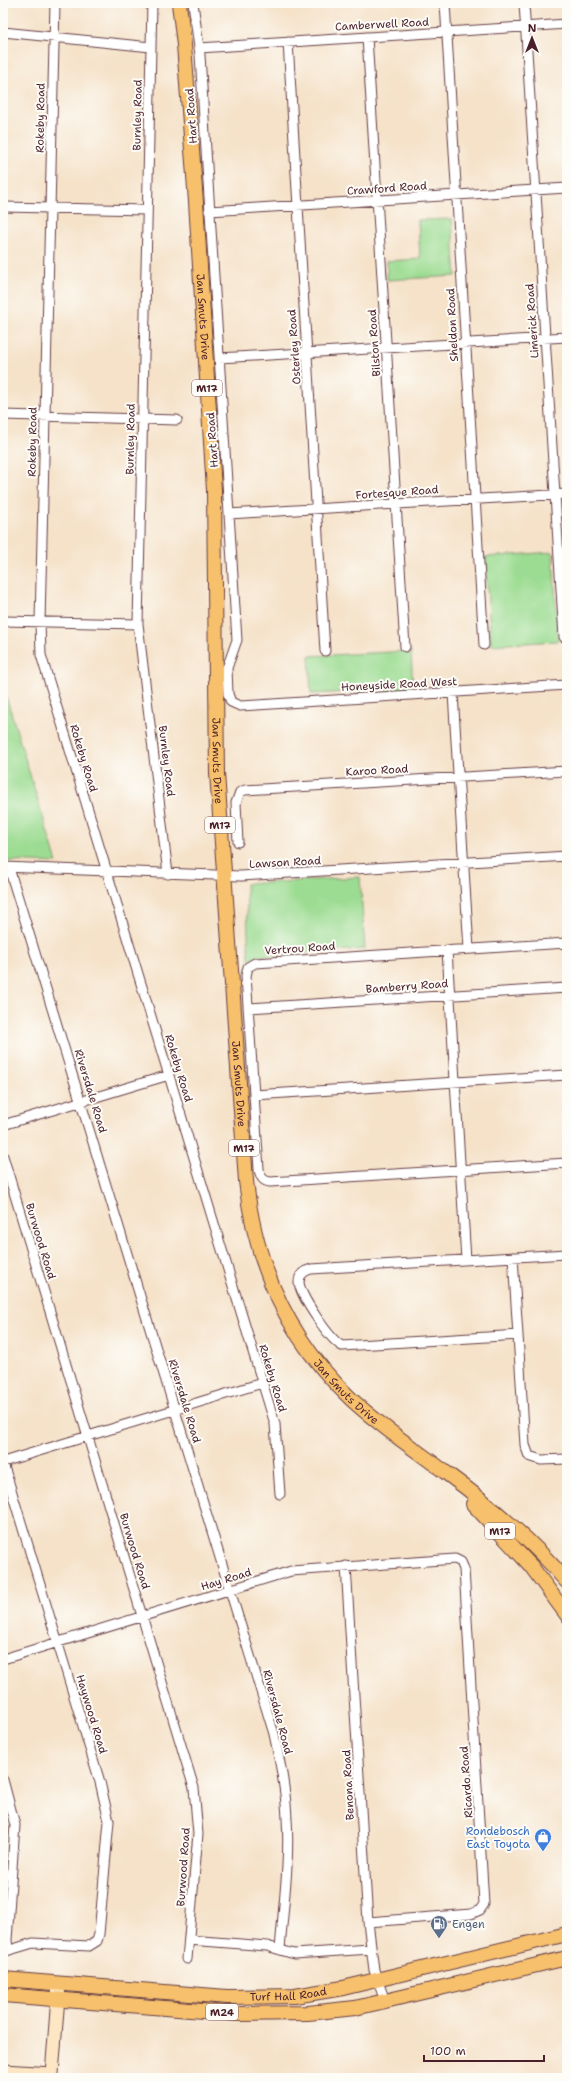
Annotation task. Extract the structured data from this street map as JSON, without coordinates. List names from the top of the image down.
{
  "streets": {
    "main road": [
      "Jan Smuts Drive",
      "M17",
      "Turf Hall Road",
      "M24"
    ],
    "street": [
      "Camberwell Road",
      "Burnley Road",
      "Hart Road",
      "Rokeby Road",
      "Crawford Road",
      "Limerick Road",
      "Sheldon Road",
      "Bilston Road",
      "Osterley Road",
      "Fortesque Road",
      "Honeyside Road West",
      "Karoo Road",
      "Lawson Road",
      "Vertrou Road",
      "Bamberry Road",
      "Riversdale Road",
      "Burwood Road",
      "Hay Road",
      "Haywood Road",
      "Ricardo Road",
      "Benona Road"
    ]
  },
  "crossings": [
    ["Camberwell Road", "Hart Road"],
    ["Camberwell Road", "Limerick Road"],
    ["Camberwell Road", "Sheldon Road"],
    ["Camberwell Road", "Bilston Road"],
    ["Camberwell Road", "Osterley Road"],
    ["Burnley Road", "Lawson Road"],
    ["Hart Road", "Crawford Road"],
    ["Hart Road", "Fortesque Road"],
    ["Hart Road", "Honeyside Road West"],
    ["Rokeby Road", "Lawson Road"],
    ["Crawford Road", "Limerick Road"],
    ["Crawford Road", "Sheldon Road"],
    ["Crawford Road", "Bilston Road"],
    ["Crawford Road", "Osterley Road"],
    ["Jan Smuts Drive", "Lawson Road"],
    ["Limerick Road", "Fortesque Road"],
    ["Sheldon Road", "Fortesque Road"],
    ["Bilston Road", "Fortesque Road"],
    ["Osterley Road", "Fortesque Road"],
    ["Lawson Road", "Riversdale Road"],
    ["Vertrou Road", "Bamberry Road"],
    ["Riversdale Road", "Hay Road"],
    ["Burwood Road", "Hay Road"],
    ["Hay Road", "Haywood Road"],
    ["Hay Road", "Ricardo Road"],
    ["Hay Road", "Benona Road"],
    ["Ricardo Road", "Benona Road"],
    ["Benona Road", "Turf Hall Road"]
  ],
  "places": {
    "shop": ["Rondebosch East Toyota"],
    "fuel station": ["Engen"]
  },
  "scale_bar": "100 m",
  "north": "top"
}
